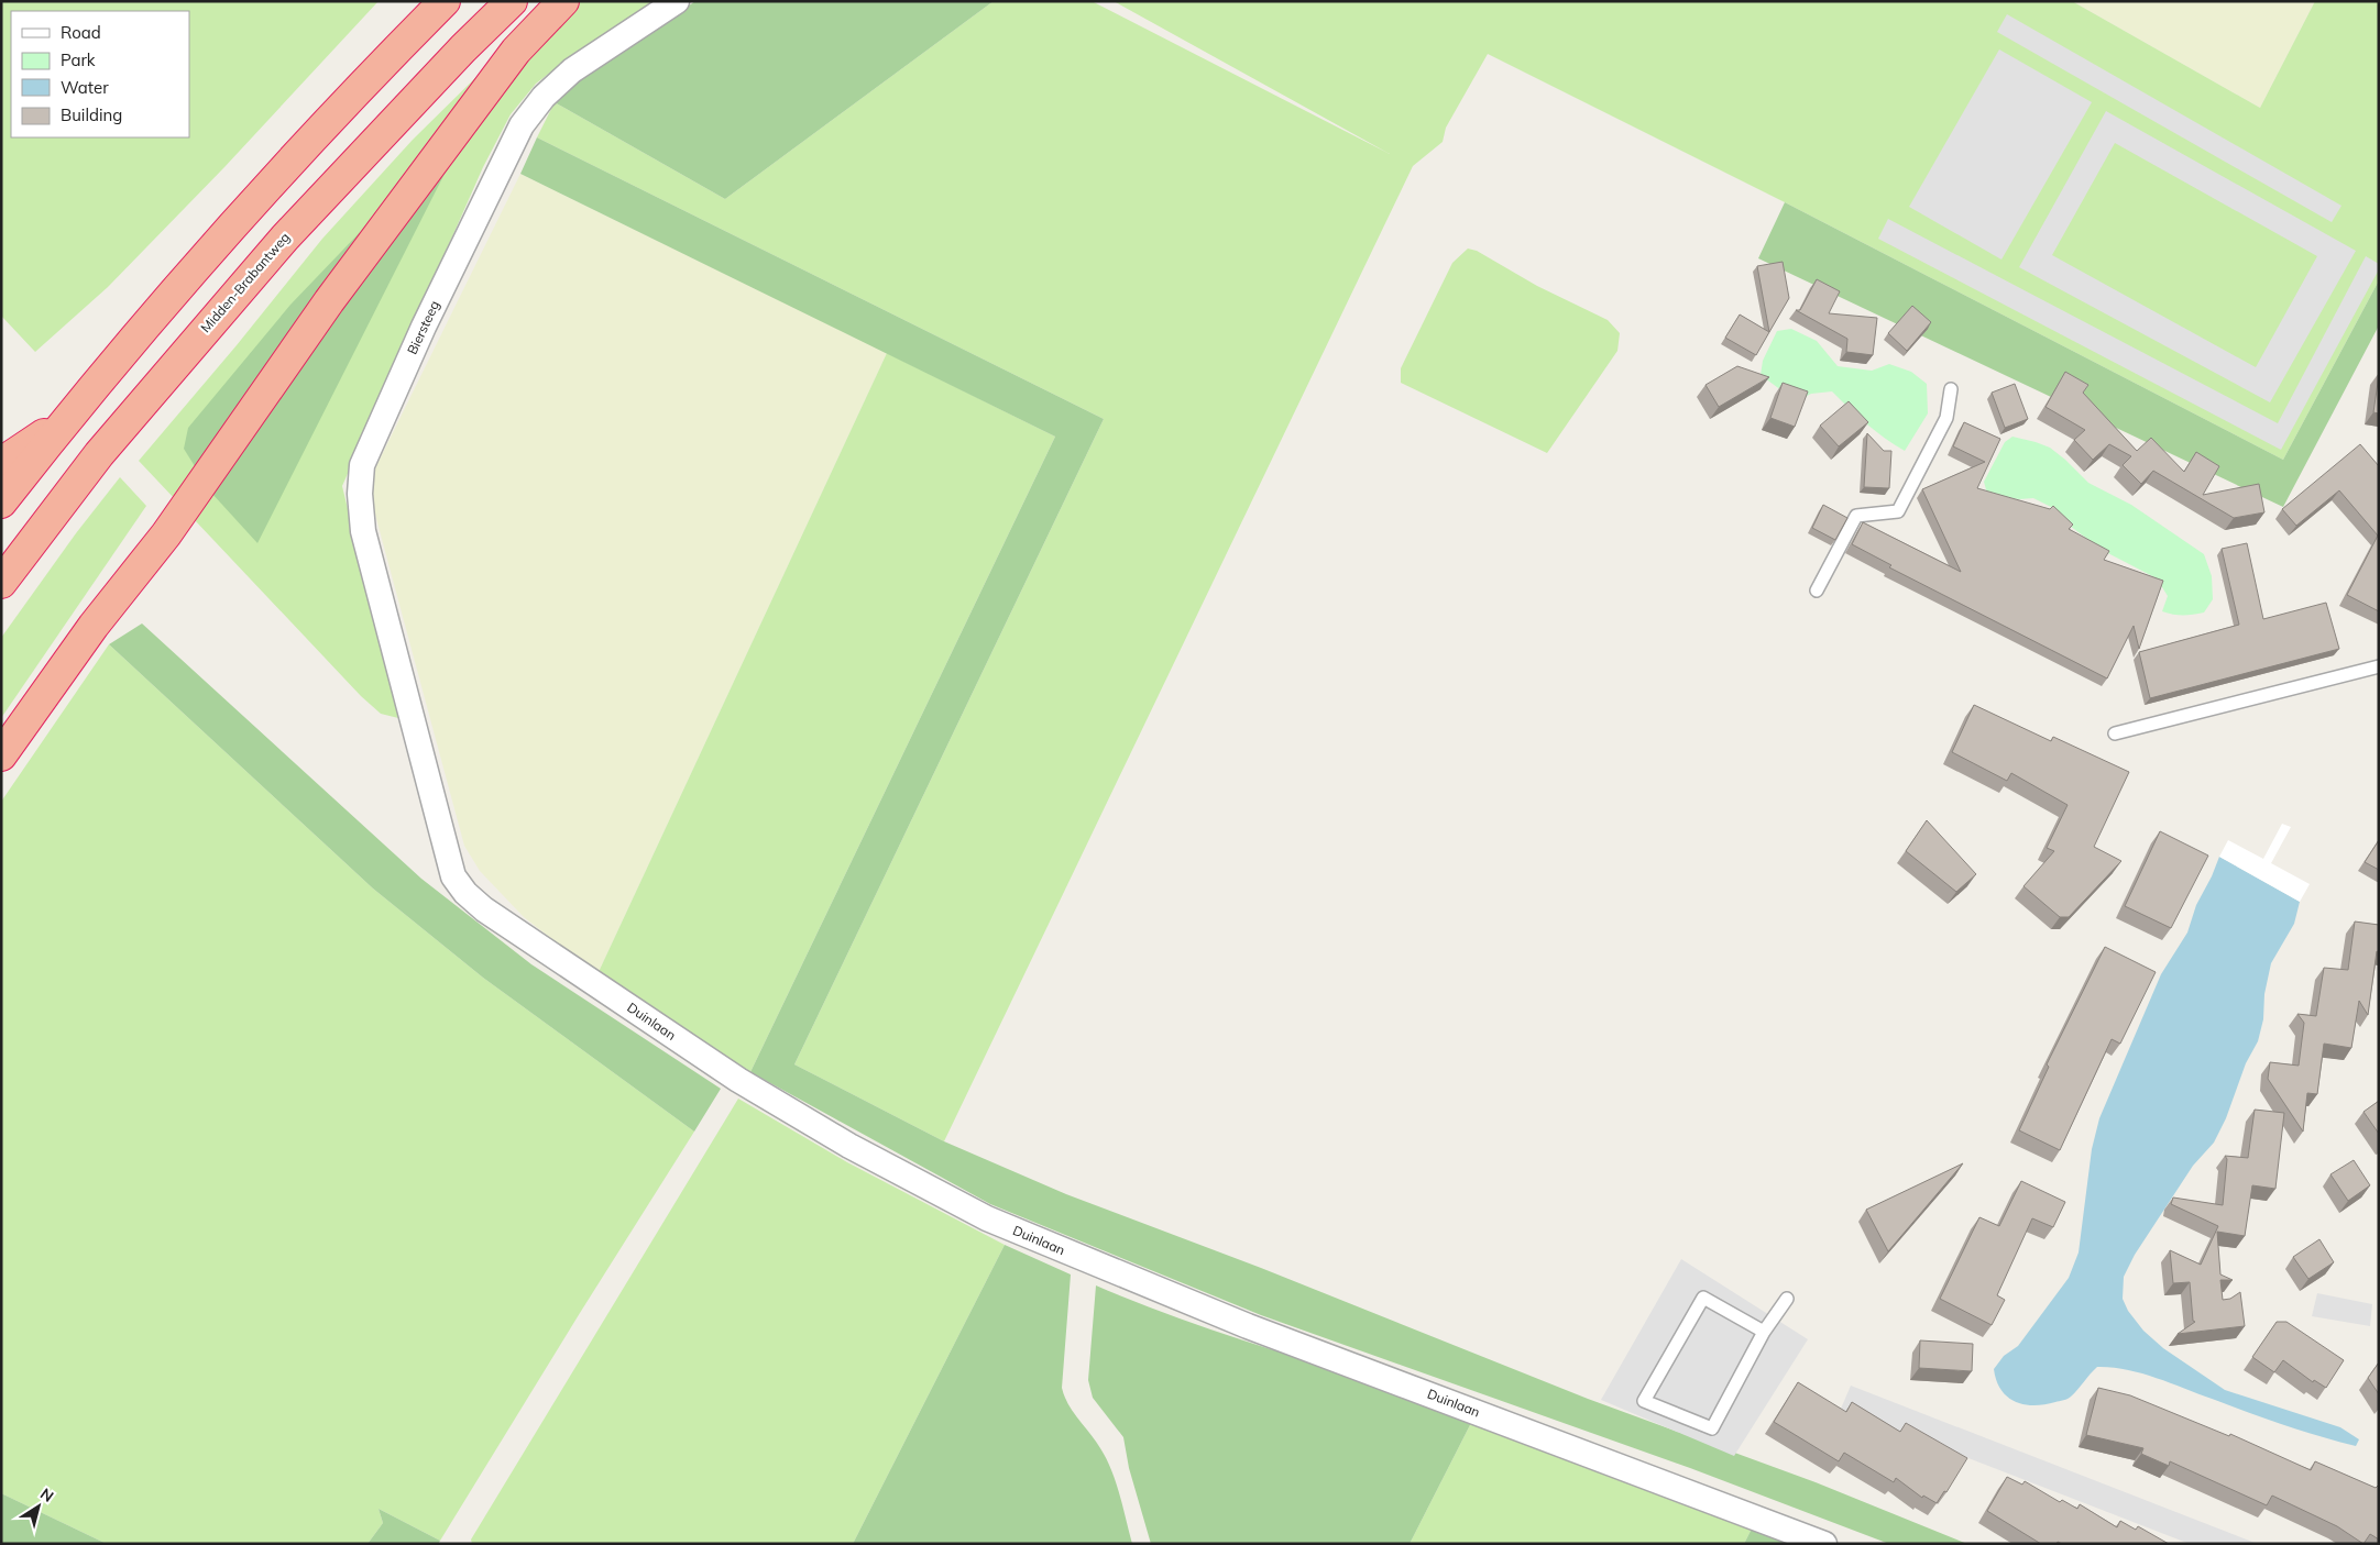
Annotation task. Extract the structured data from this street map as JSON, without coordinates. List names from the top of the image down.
{
  "streets": {
    "highway": ["Midden-Brabantweg"],
    "street": ["Biersteeg", "Duinlaan"]
  },
  "crossings": [
    ["Biersteeg", "Duinlaan"]
  ],
  "legend": [
    "Road",
    "Park",
    "Water",
    "Building"
  ],
  "north": "top right"
}
